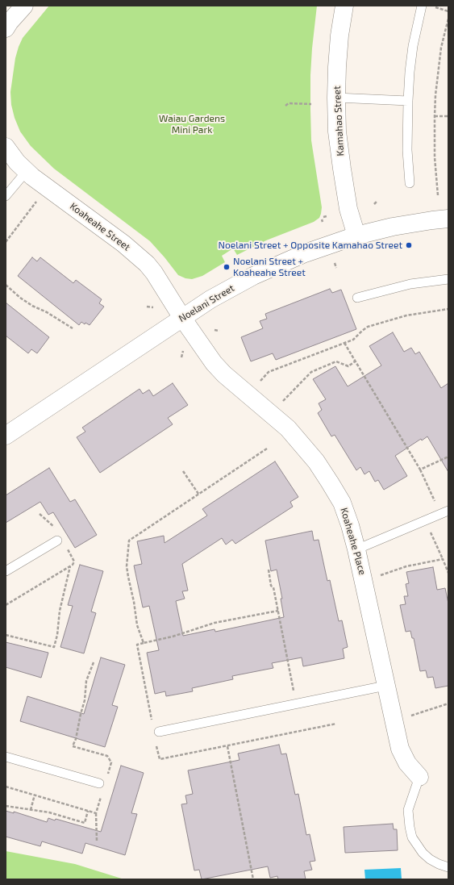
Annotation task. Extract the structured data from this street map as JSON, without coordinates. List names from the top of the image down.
{
  "streets": {
    "street": [
      "Kamahao Street",
      "Koaheahe Street",
      "Noelani Street",
      "Koaheahe Place"
    ]
  },
  "crossings": [
    ["Kamahao Street", "Noelani Street"],
    ["Koaheahe Street", "Noelani Street"],
    ["Koaheahe Street", "Koaheahe Place"],
    ["Noelani Street", "Koaheahe Place"]
  ],
  "parks": ["Waiau Gardens Mini Park"],
  "places": ["Noelani Street + Opposite Kamahao Street", "Noelani Street + Koaheahe Street"]
}
